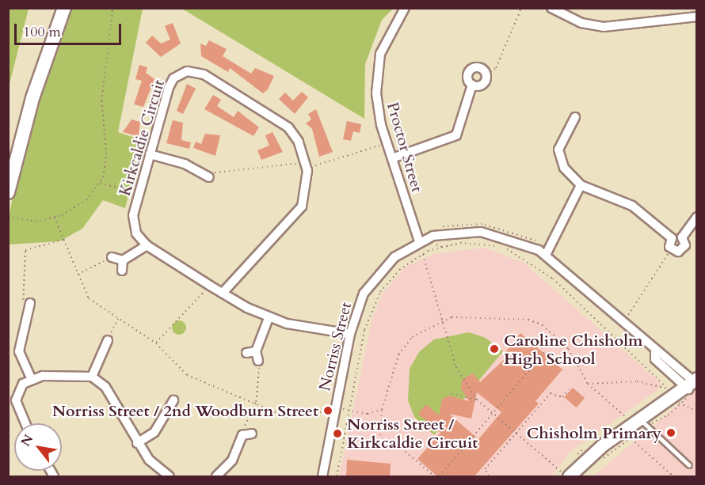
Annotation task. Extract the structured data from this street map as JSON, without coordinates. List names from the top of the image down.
{
  "streets": {
    "street": ["Kirkcaldie Circuit", "Proctor Street", "Norriss Street"]
  },
  "crossings": [
    ["Kirkcaldie Circuit", "Norriss Street"],
    ["Proctor Street", "Norriss Street"]
  ],
  "places": [
    "Caroline Chisholm High School",
    "Norriss Street / 2nd Woodburn Street",
    "Chisholm Primary",
    "Norriss Street / Kirkcaldie Circuit"
  ],
  "scale_bar": "100 m",
  "north": "top left"
}
